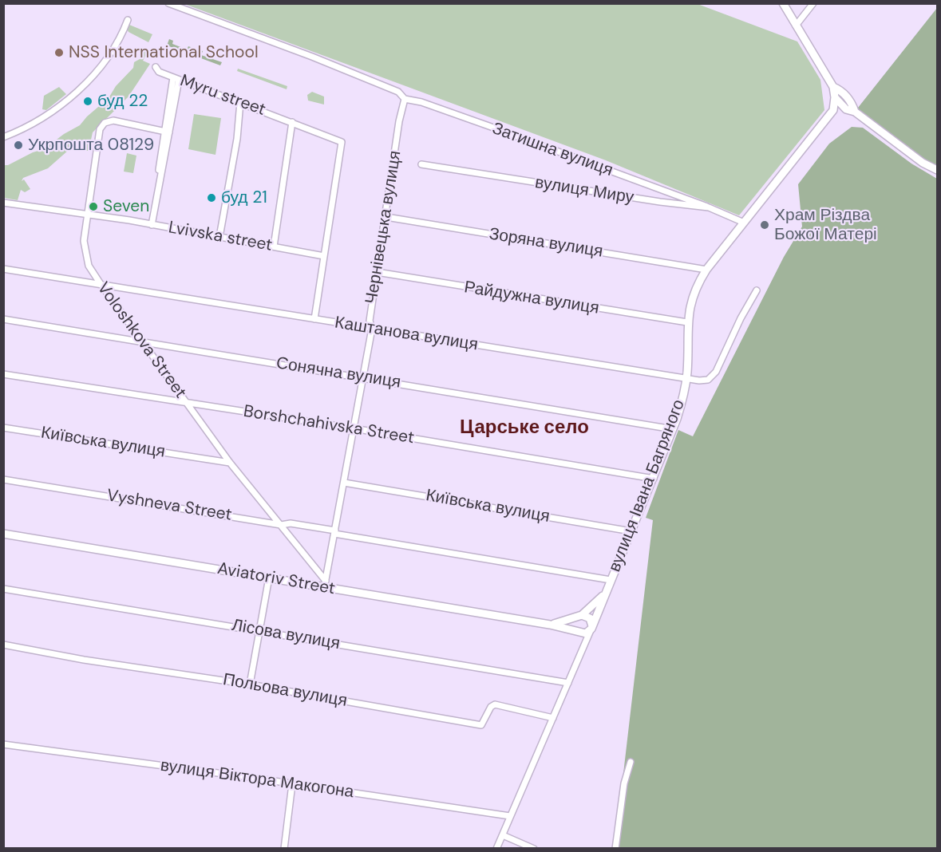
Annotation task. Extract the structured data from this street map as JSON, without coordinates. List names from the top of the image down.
{
  "streets": {
    "main road": ["вулиця Івана Багряного", "Aviatoriv Street"],
    "street": [
      "Myru street",
      "Затишна вулиця",
      "вулиця Миру",
      "Чернівецька вулиця",
      "Lvivska street",
      "Зоряна вулиця",
      "Райдужна вулиця",
      "Каштанова вулиця",
      "Voloshkova Street",
      "Сонячна вулиця",
      "Borshchahivska Street",
      "Київська вулиця",
      "Vyshneva Street",
      "Лісова вулиця",
      "Польова вулиця",
      "вулиця Віктора Макогона"
    ]
  },
  "crossings": [
    ["Myru street", "Lvivska street"],
    ["Затишна вулиця", "вулиця Миру"],
    ["Затишна вулиця", "Чернівецька вулиця"],
    ["вулиця Миру", "вулиця Івана Багряного"],
    ["Чернівецька вулиця", "Зоряна вулиця"],
    ["Чернівецька вулиця", "Райдужна вулиця"],
    ["Чернівецька вулиця", "Каштанова вулиця"],
    ["Чернівецька вулиця", "Voloshkova Street"],
    ["Чернівецька вулиця", "Сонячна вулиця"],
    ["Чернівецька вулиця", "Borshchahivska Street"],
    ["Чернівецька вулиця", "Київська вулиця"],
    ["Чернівецька вулиця", "Vyshneva Street"],
    ["Чернівецька вулиця", "Aviatoriv Street"],
    ["Lvivska street", "Voloshkova Street"],
    ["Зоряна вулиця", "вулиця Івана Багряного"],
    ["Райдужна вулиця", "вулиця Івана Багряного"],
    ["Каштанова вулиця", "Voloshkova Street"],
    ["Каштанова вулиця", "вулиця Івана Багряного"],
    ["Voloshkova Street", "Сонячна вулиця"],
    ["Voloshkova Street", "Borshchahivska Street"],
    ["Voloshkova Street", "Київська вулиця"],
    ["Voloshkova Street", "Vyshneva Street"],
    ["Voloshkova Street", "Aviatoriv Street"],
    ["Сонячна вулиця", "вулиця Івана Багряного"],
    ["Borshchahivska Street", "вулиця Івана Багряного"],
    ["Київська вулиця", "вулиця Івана Багряного"],
    ["вулиця Івана Багряного", "Vyshneva Street"],
    ["вулиця Івана Багряного", "Aviatoriv Street"],
    ["вулиця Івана Багряного", "Лісова вулиця"],
    ["вулиця Івана Багряного", "Польова вулиця"],
    ["вулиця Івана Багряного", "вулиця Віктора Макогона"]
  ],
  "districts": ["Царське село"],
  "places": [
    "NSS International School",
    "буд 22",
    "Укрпошта 08129",
    "буд 21",
    "Seven",
    "Храм Різдва Божої Матері"
  ]
}
